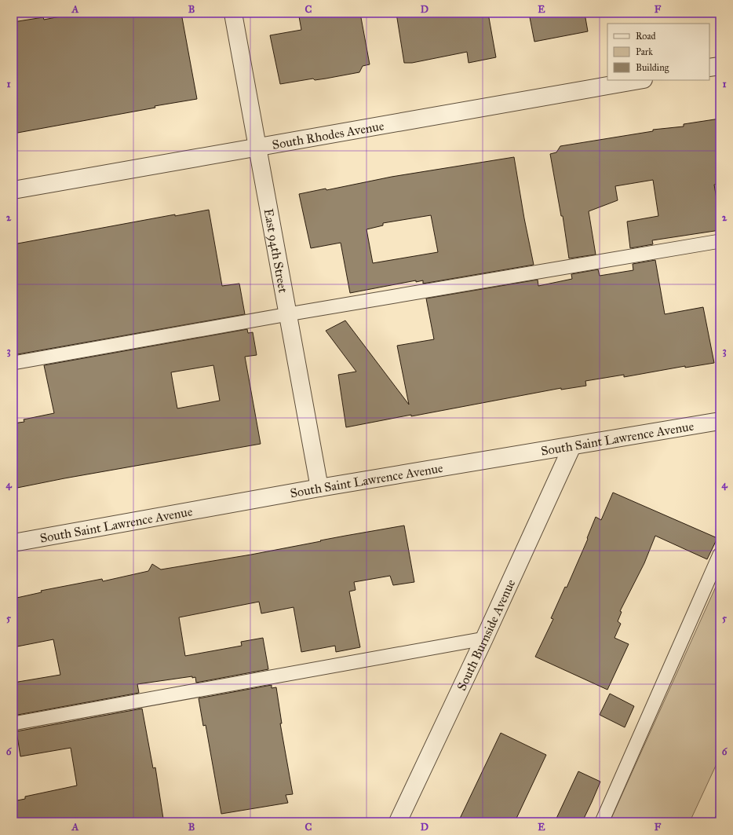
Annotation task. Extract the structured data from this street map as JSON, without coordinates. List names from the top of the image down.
{
  "streets": {
    "street": [
      "South Rhodes Avenue",
      "East 94th Street",
      "South Saint Lawrence Avenue",
      "South Burnside Avenue"
    ]
  },
  "crossings": [
    ["South Rhodes Avenue", "East 94th Street"],
    ["East 94th Street", "South Saint Lawrence Avenue"],
    ["South Saint Lawrence Avenue", "South Burnside Avenue"]
  ],
  "legend": ["Road", "Park", "Building"],
  "grid": {
    "columns": [
      "A",
      "B",
      "C",
      "D",
      "E",
      "F"
    ],
    "rows": [
      "1",
      "2",
      "3",
      "4",
      "5",
      "6"
    ]
  }
}
